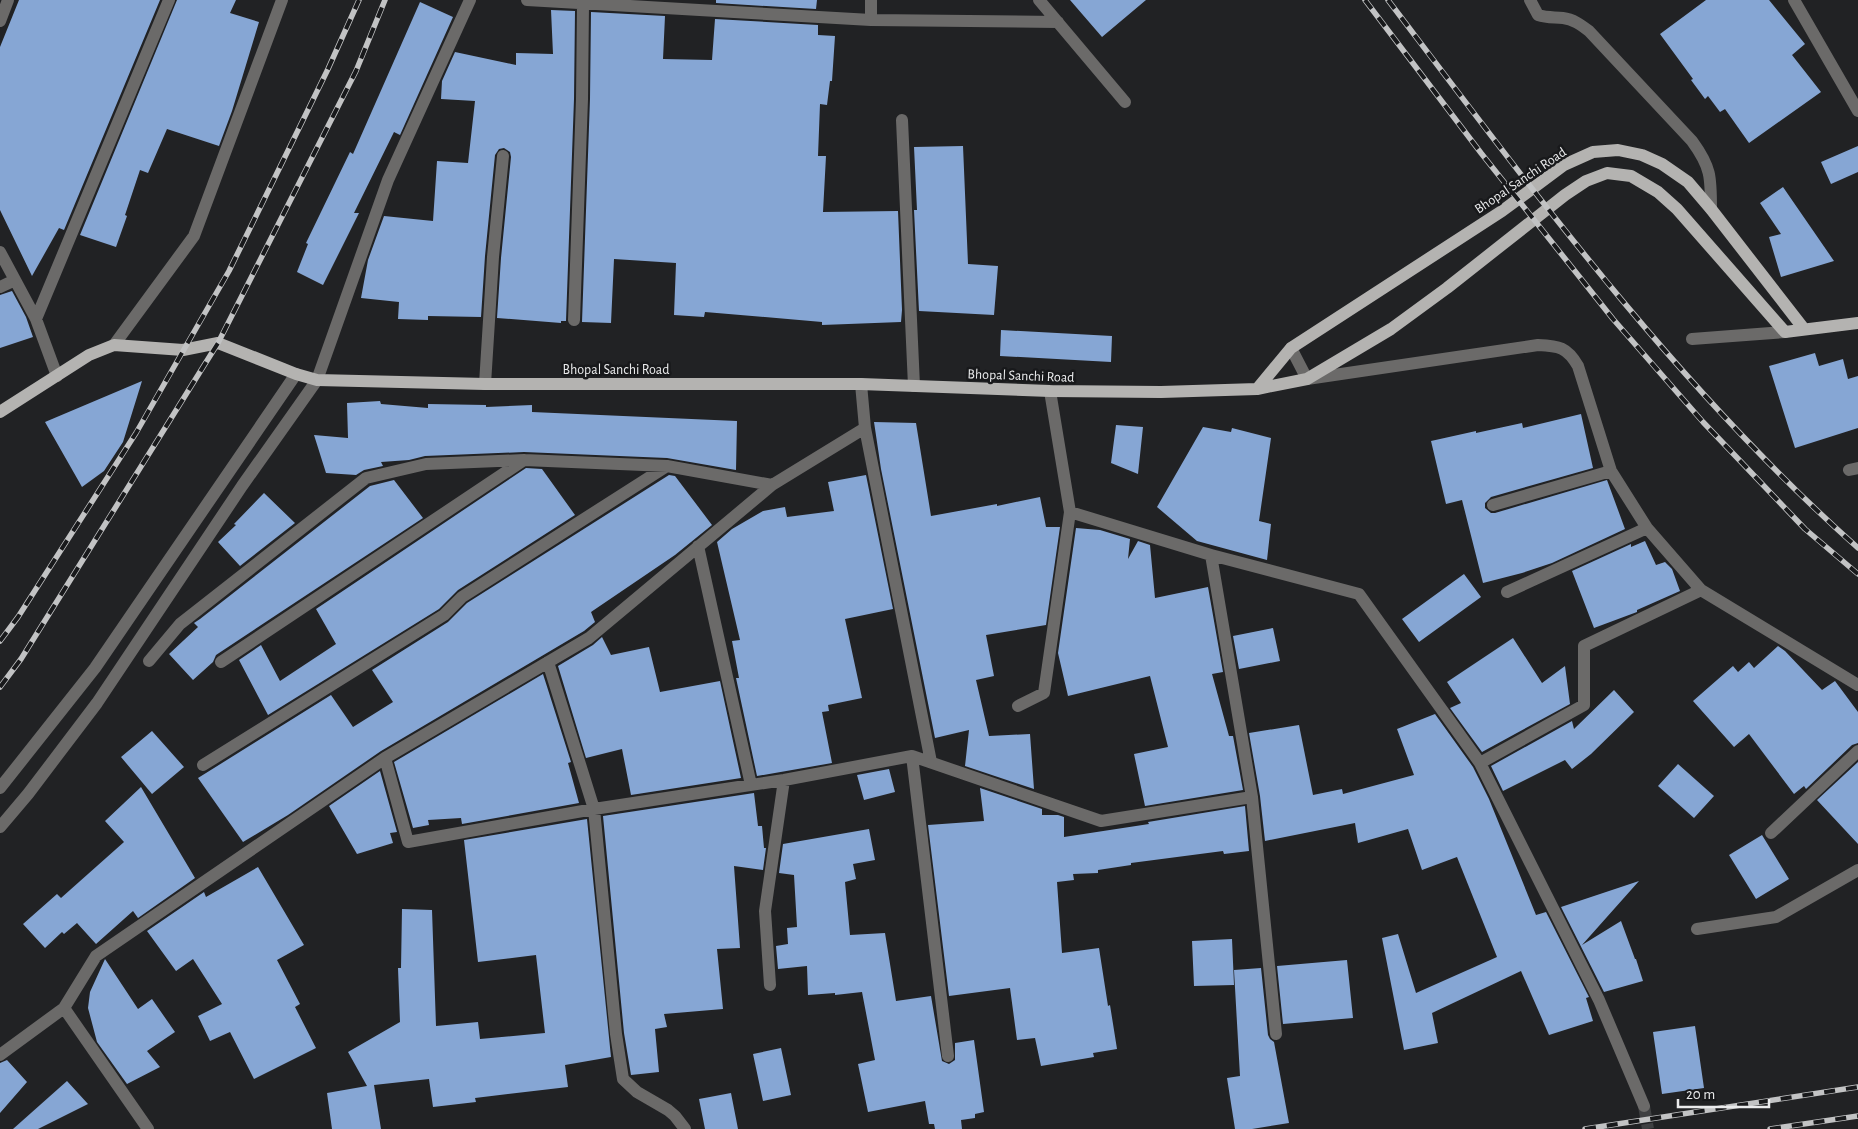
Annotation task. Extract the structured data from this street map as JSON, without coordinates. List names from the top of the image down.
{
  "streets": {
    "main road": ["Bhopal Sanchi Road"]
  },
  "scale_bar": "20 m"
}
